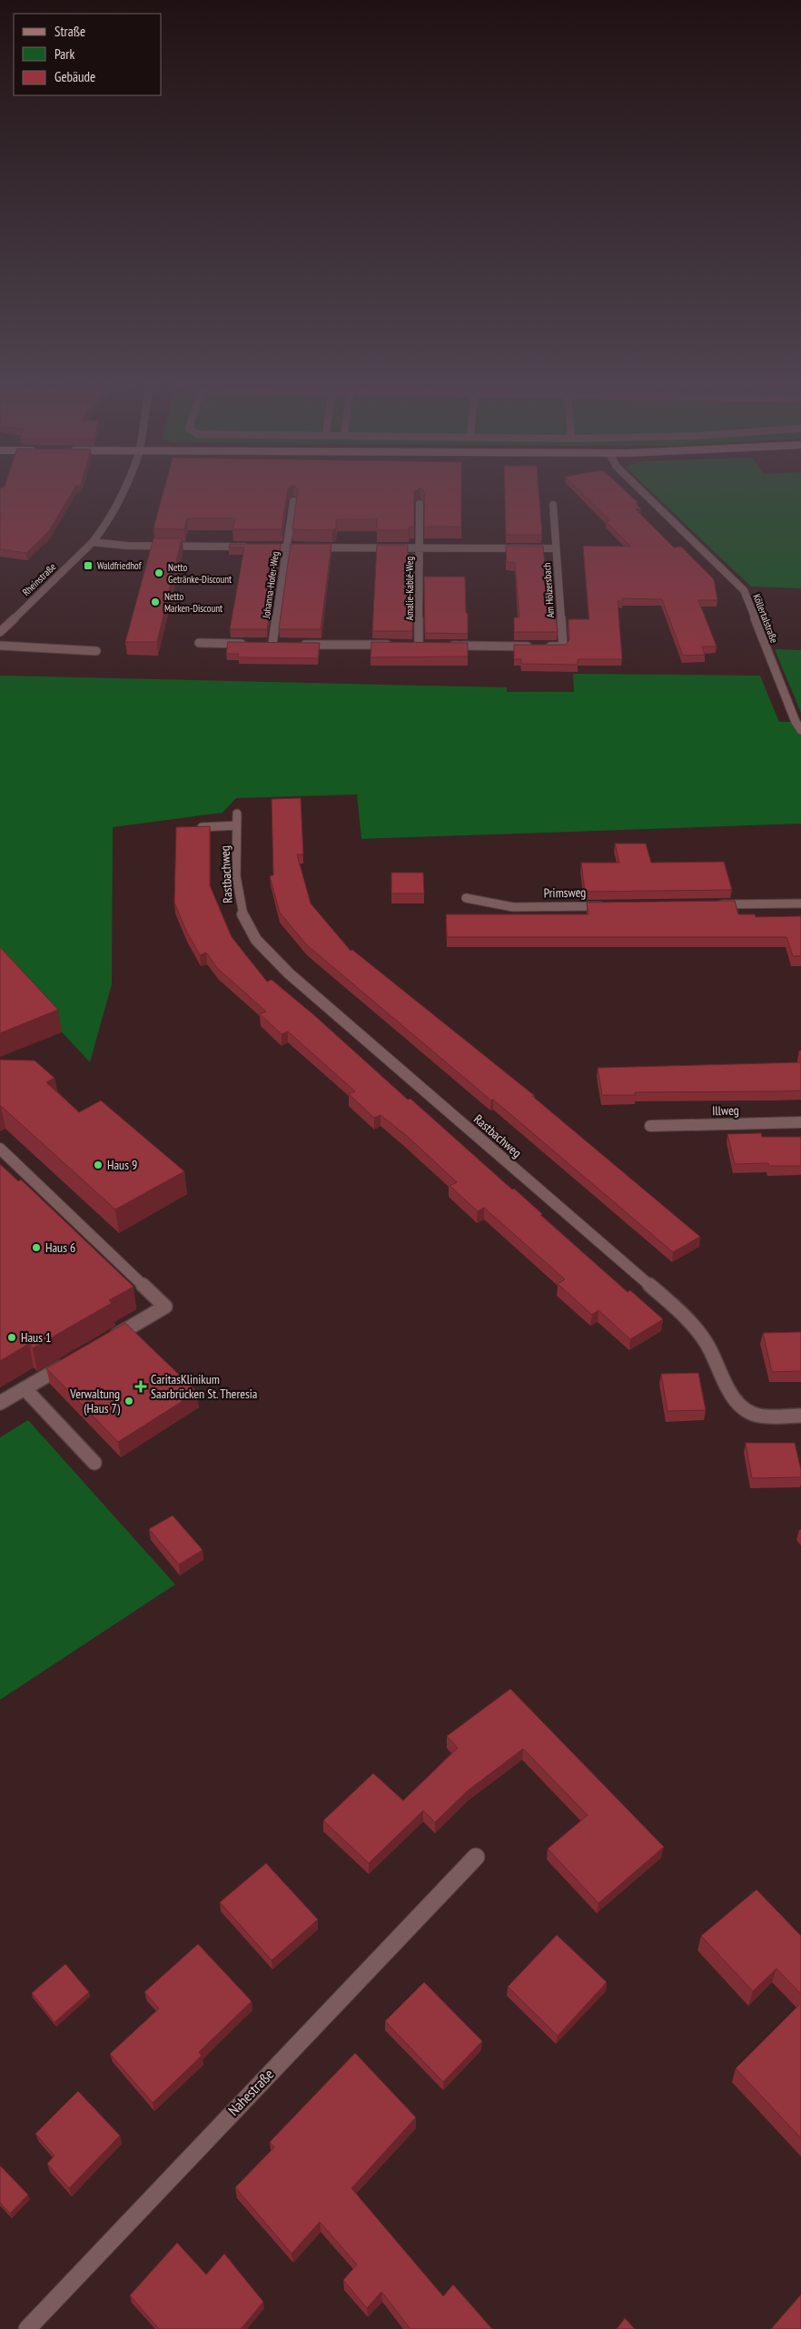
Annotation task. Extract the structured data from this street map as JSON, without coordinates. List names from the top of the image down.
{
  "streets": {
    "street": [
      "Rheinstraße",
      "Johanna-Hofer-Weg",
      "Amalie-Kablé-Weg",
      "Am Hölzersbach",
      "Köllertalstraße",
      "Rastbachweg",
      "Primsweg",
      "Illweg",
      "Nahestraße"
    ]
  },
  "places": {
    "transit": ["Waldfriedhof"],
    "other": [
      "Netto Getränke-Discount",
      "Netto Marken-Discount",
      "Haus 9",
      "Haus 6",
      "Haus 1",
      "Verwaltung (Haus 7)"
    ],
    "health": ["CaritasKlinikum Saarbrücken St. Theresia"]
  },
  "legend": ["Straße", "Park", "Gebäude"]
}
